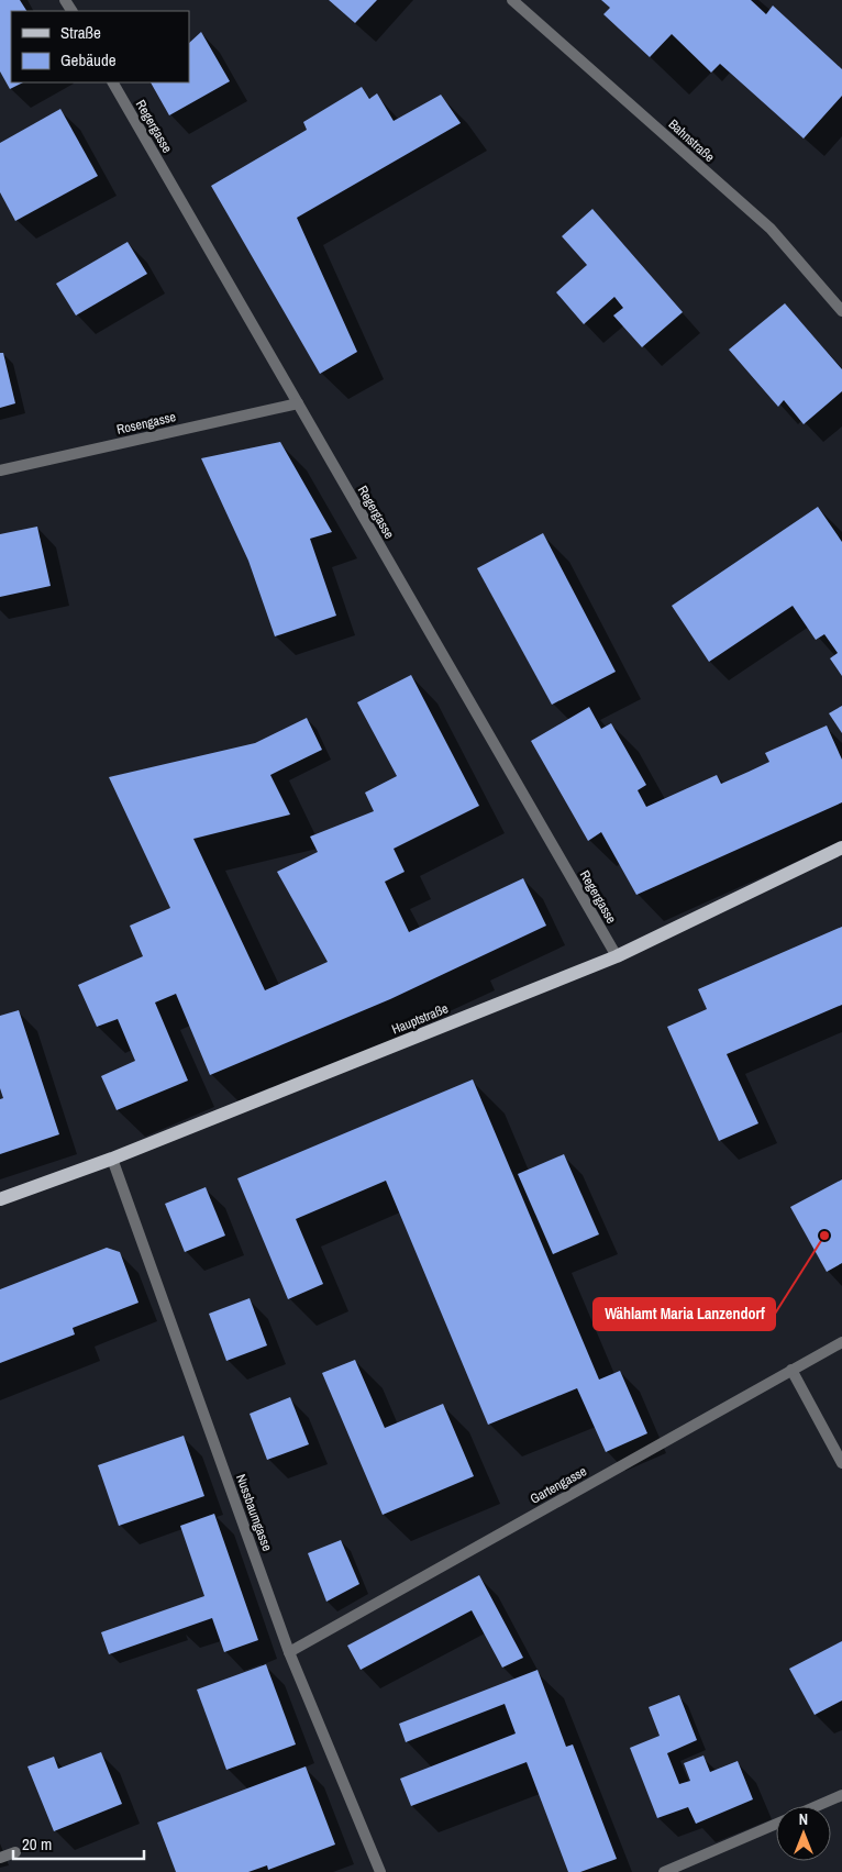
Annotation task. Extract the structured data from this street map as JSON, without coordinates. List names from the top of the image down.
{
  "streets": {
    "main road": ["Hauptstraße"],
    "street": [
      "Regergasse",
      "Bahnstraße",
      "Rosengasse",
      "Gartengasse",
      "Nussbaumgasse"
    ]
  },
  "crossings": [
    ["Regergasse", "Rosengasse"],
    ["Regergasse", "Hauptstraße"],
    ["Hauptstraße", "Nussbaumgasse"],
    ["Gartengasse", "Nussbaumgasse"]
  ],
  "places": ["Wählamt Maria Lanzendorf"],
  "legend": ["Straße", "Gebäude"],
  "scale_bar": "20 m",
  "north": "top"
}
